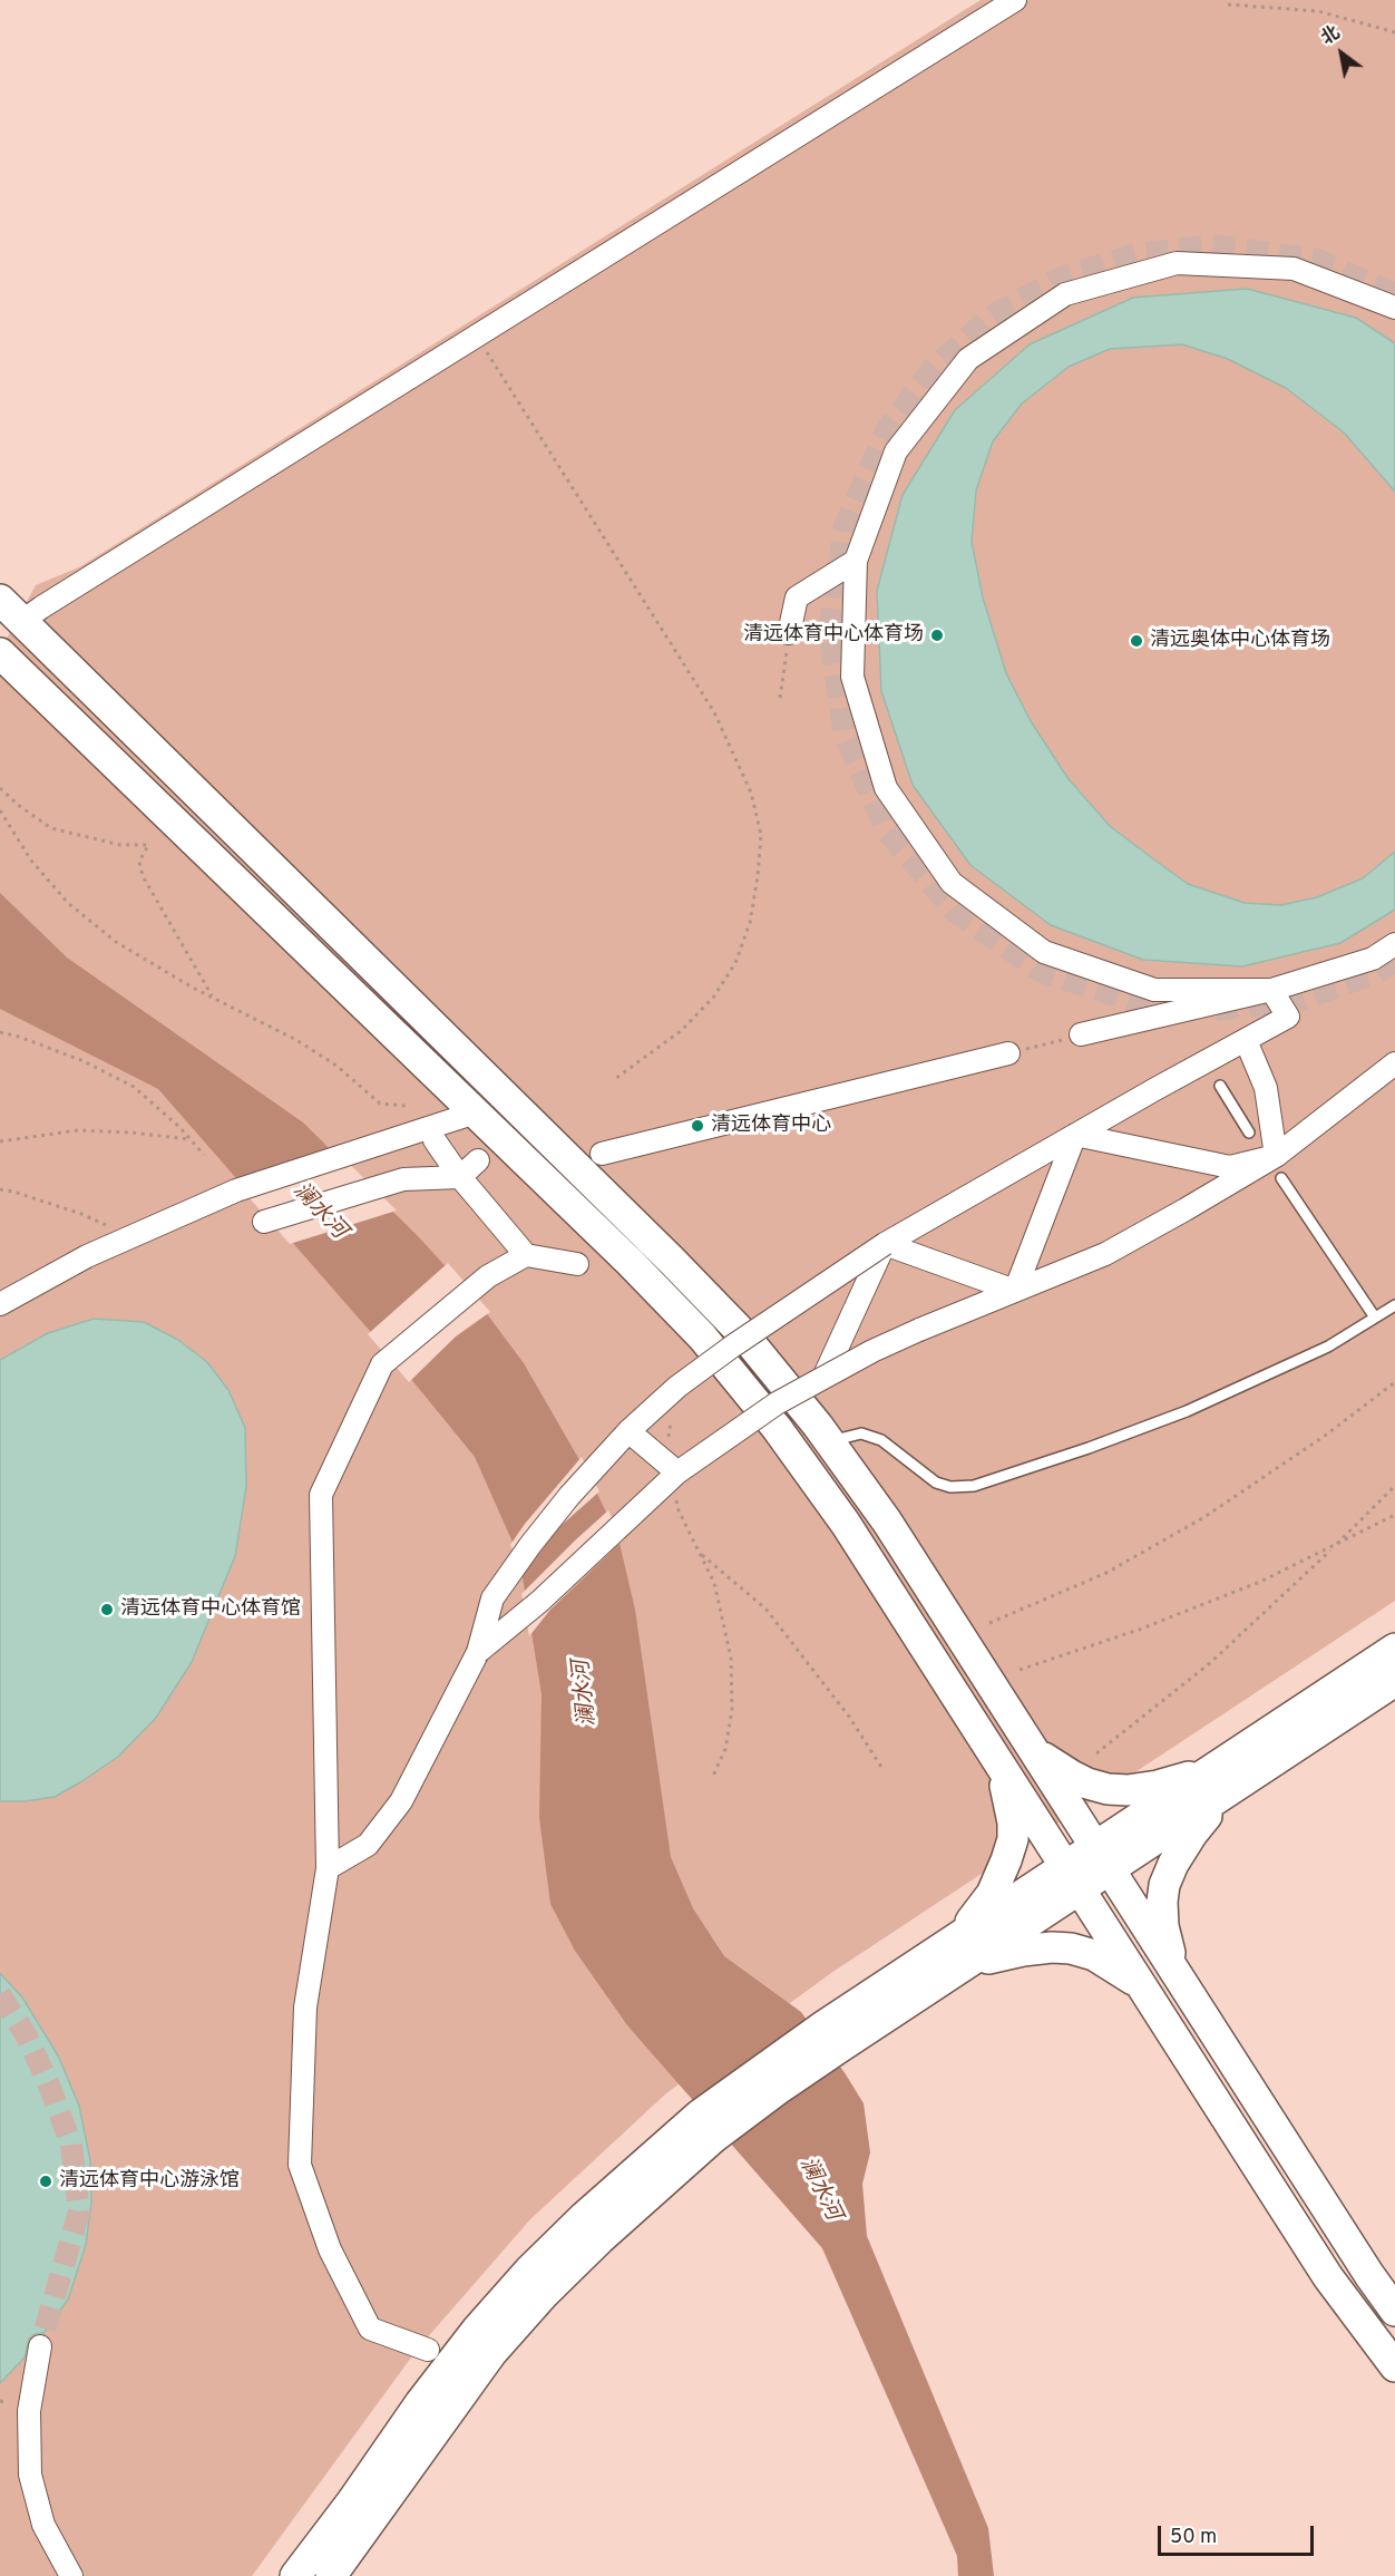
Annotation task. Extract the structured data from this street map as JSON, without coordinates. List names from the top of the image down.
{
  "water": ["澜水河"],
  "places": [
    "清远体育中心体育场",
    "清远奥体中心体育场",
    "清远体育中心",
    "清远体育中心体育馆",
    "清远体育中心游泳馆"
  ],
  "scale_bar": "50 m",
  "north": "top left"
}
